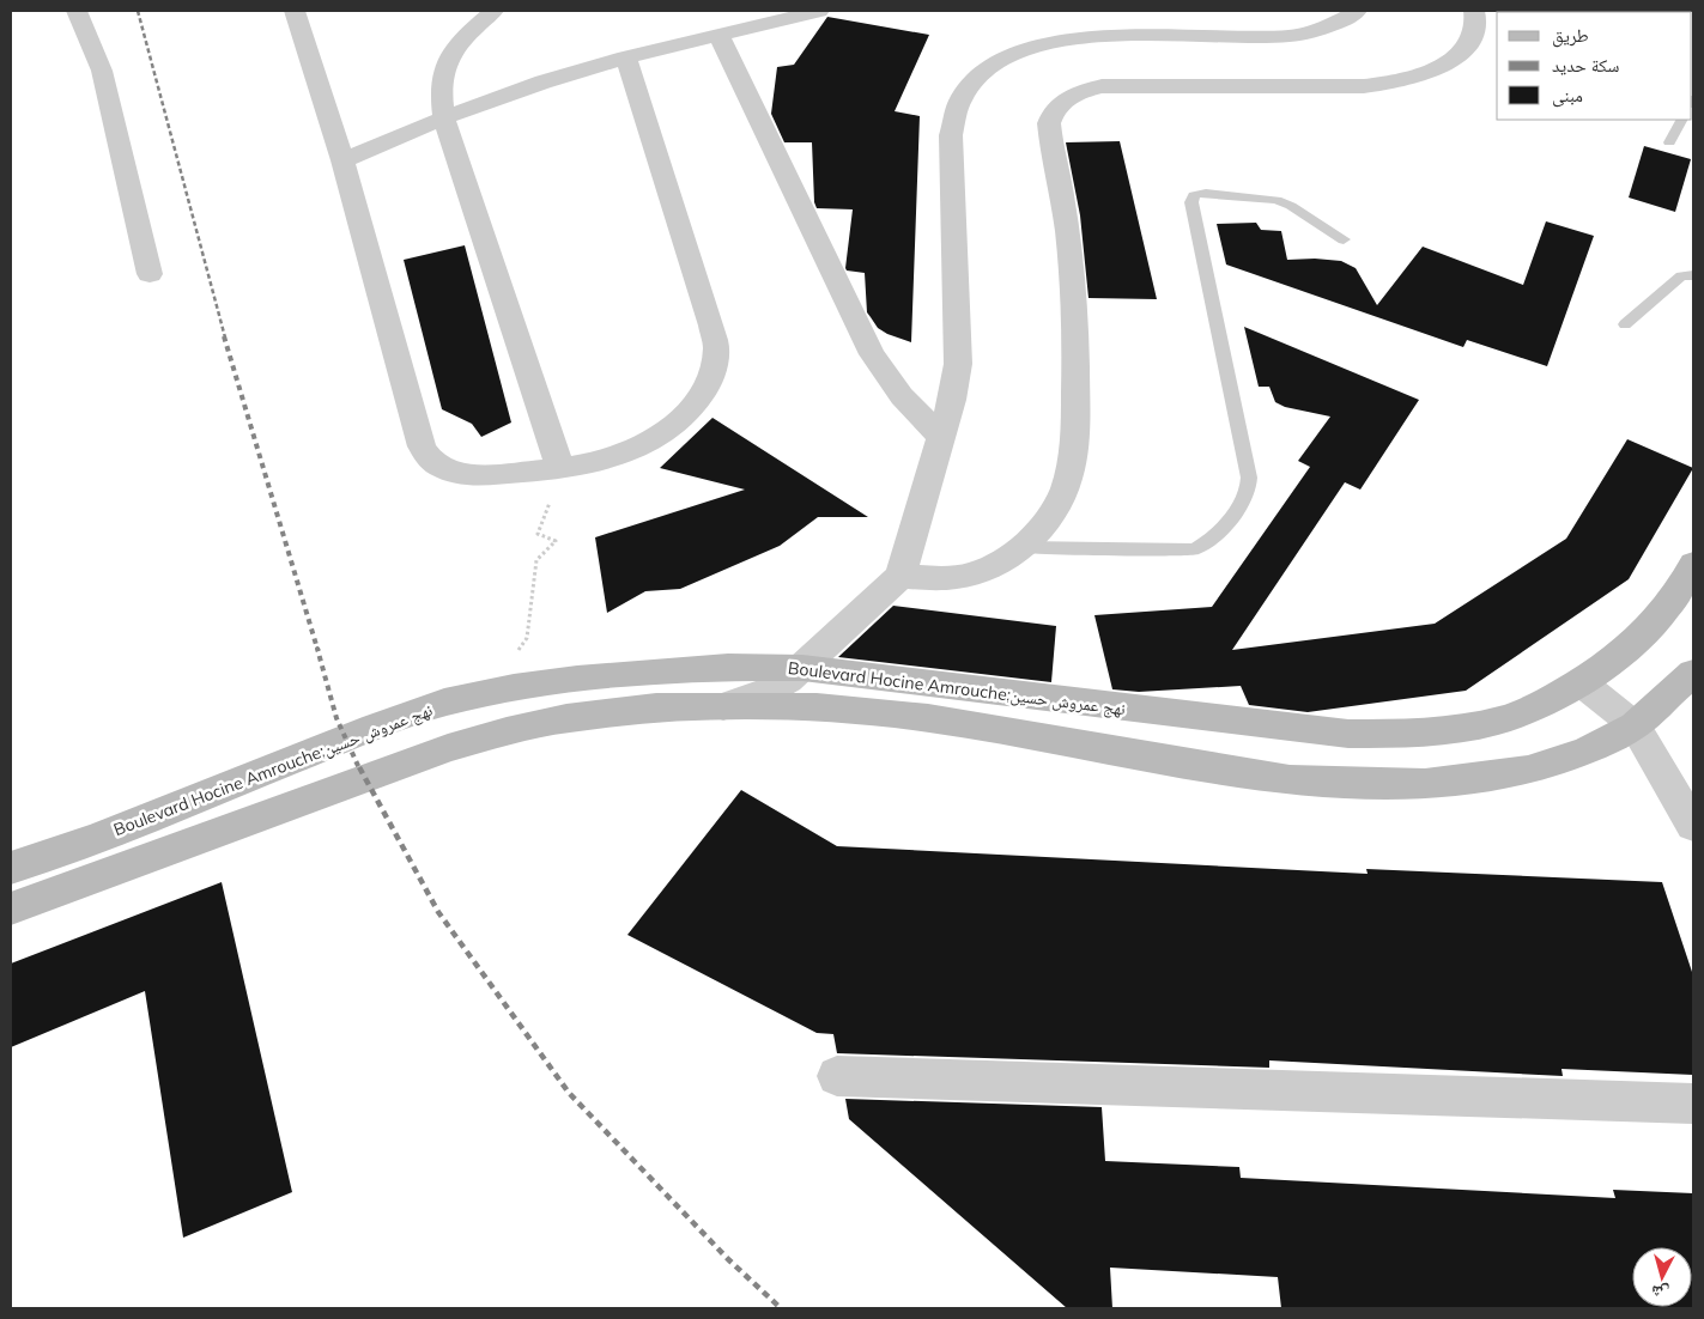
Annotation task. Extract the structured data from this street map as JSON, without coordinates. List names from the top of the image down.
{
  "streets": {
    "main road": ["Boulevard Hocine Amrouche;نهج عمروش حسين"]
  },
  "legend": ["طريق", "سكة حديد", "مبنى"],
  "north": "bottom"
}
